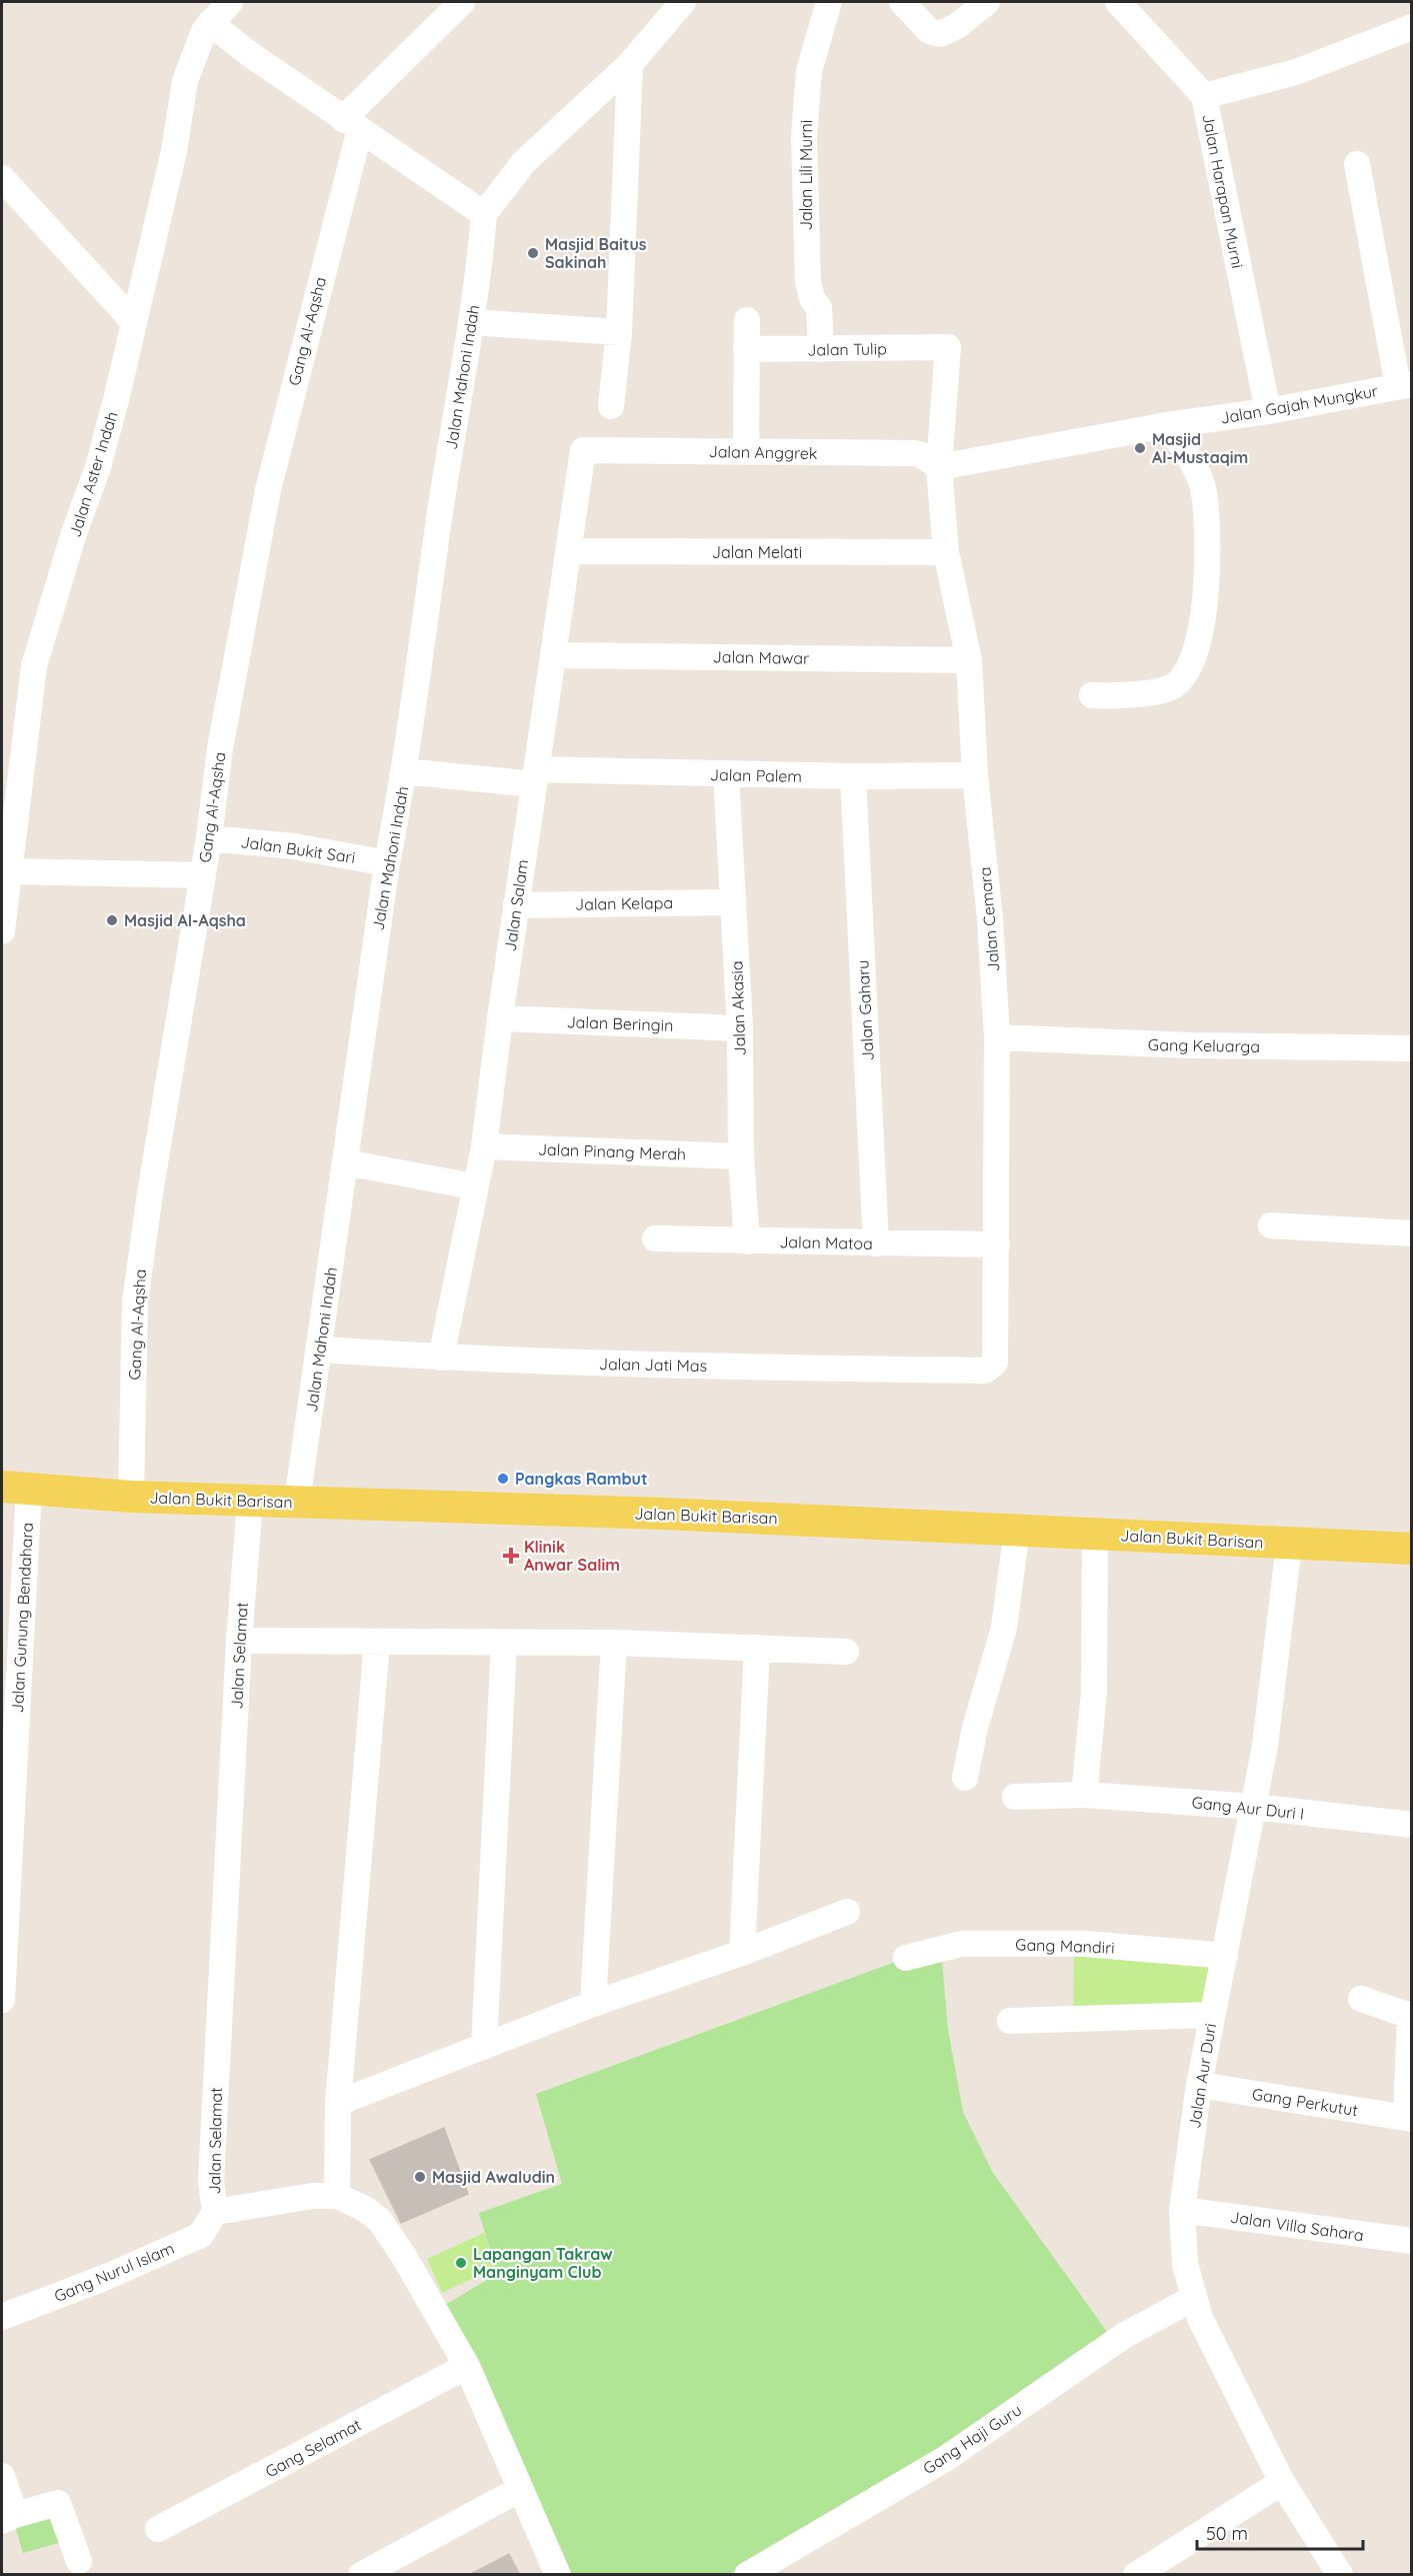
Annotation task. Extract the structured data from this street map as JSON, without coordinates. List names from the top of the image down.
{
  "streets": {
    "main road": ["Jalan Bukit Barisan"],
    "street": [
      "Jalan Lili Murni",
      "Jalan Harapan Murni",
      "Gang Al-Aqsha",
      "Jalan Tulip",
      "Jalan Mahoni Indah",
      "Jalan Gajah Mungkur",
      "Jalan Anggrek",
      "Jalan Aster Indah",
      "Jalan Melati",
      "Jalan Mawar",
      "Jalan Palem",
      "Jalan Bukit Sari",
      "Jalan Kelapa",
      "Jalan Salam",
      "Jalan Cemara",
      "Jalan Akasia",
      "Jalan Gaharu",
      "Jalan Beringin",
      "Gang Keluarga",
      "Jalan Pinang Merah",
      "Jalan Matoa",
      "Jalan Jati Mas",
      "Jalan Gunung Bendahara",
      "Jalan Selamat",
      "Gang Aur Duri I",
      "Gang Mandiri",
      "Jalan Aur Duri",
      "Gang Perkutut",
      "Jalan Villa Sahara",
      "Gang Nurul Islam",
      "Gang Haji Guru",
      "Gang Selamat"
    ]
  },
  "crossings": [
    ["Jalan Lili Murni", "Jalan Tulip"],
    ["Jalan Harapan Murni", "Jalan Gajah Mungkur"],
    ["Gang Al-Aqsha", "Jalan Bukit Sari"],
    ["Gang Al-Aqsha", "Jalan Bukit Barisan"],
    ["Jalan Tulip", "Jalan Cemara"],
    ["Jalan Mahoni Indah", "Jalan Palem"],
    ["Jalan Mahoni Indah", "Jalan Bukit Sari"],
    ["Jalan Mahoni Indah", "Jalan Jati Mas"],
    ["Jalan Mahoni Indah", "Jalan Bukit Barisan"],
    ["Jalan Gajah Mungkur", "Jalan Anggrek"],
    ["Jalan Gajah Mungkur", "Jalan Cemara"],
    ["Jalan Anggrek", "Jalan Salam"],
    ["Jalan Anggrek", "Jalan Cemara"],
    ["Jalan Melati", "Jalan Salam"],
    ["Jalan Melati", "Jalan Cemara"],
    ["Jalan Mawar", "Jalan Salam"],
    ["Jalan Mawar", "Jalan Cemara"],
    ["Jalan Palem", "Jalan Salam"],
    ["Jalan Palem", "Jalan Cemara"],
    ["Jalan Palem", "Jalan Akasia"],
    ["Jalan Palem", "Jalan Gaharu"],
    ["Jalan Kelapa", "Jalan Salam"],
    ["Jalan Kelapa", "Jalan Akasia"],
    ["Jalan Salam", "Jalan Beringin"],
    ["Jalan Salam", "Jalan Pinang Merah"],
    ["Jalan Salam", "Jalan Jati Mas"],
    ["Jalan Cemara", "Gang Keluarga"],
    ["Jalan Cemara", "Jalan Matoa"],
    ["Jalan Cemara", "Jalan Jati Mas"],
    ["Jalan Akasia", "Jalan Beringin"],
    ["Jalan Akasia", "Jalan Pinang Merah"],
    ["Jalan Akasia", "Jalan Matoa"],
    ["Jalan Gaharu", "Jalan Matoa"],
    ["Jalan Bukit Barisan", "Jalan Gunung Bendahara"],
    ["Jalan Bukit Barisan", "Jalan Selamat"],
    ["Jalan Bukit Barisan", "Jalan Aur Duri"],
    ["Jalan Selamat", "Gang Nurul Islam"],
    ["Jalan Selamat", "Gang Selamat"],
    ["Gang Aur Duri I", "Jalan Aur Duri"],
    ["Gang Mandiri", "Jalan Aur Duri"],
    ["Jalan Aur Duri", "Gang Perkutut"],
    ["Jalan Aur Duri", "Jalan Villa Sahara"],
    ["Jalan Aur Duri", "Gang Haji Guru"]
  ],
  "places": {
    "other": [
      "Masjid Baitus Sakinah",
      "Masjid Al-Mustaqim",
      "Masjid Al-Aqsha",
      "Pangkas Rambut",
      "Masjid Awaludin",
      "Lapangan Takraw Manginyam Club"
    ],
    "health": ["Klinik Anwar Salim"]
  },
  "scale_bar": "50 m"
}
